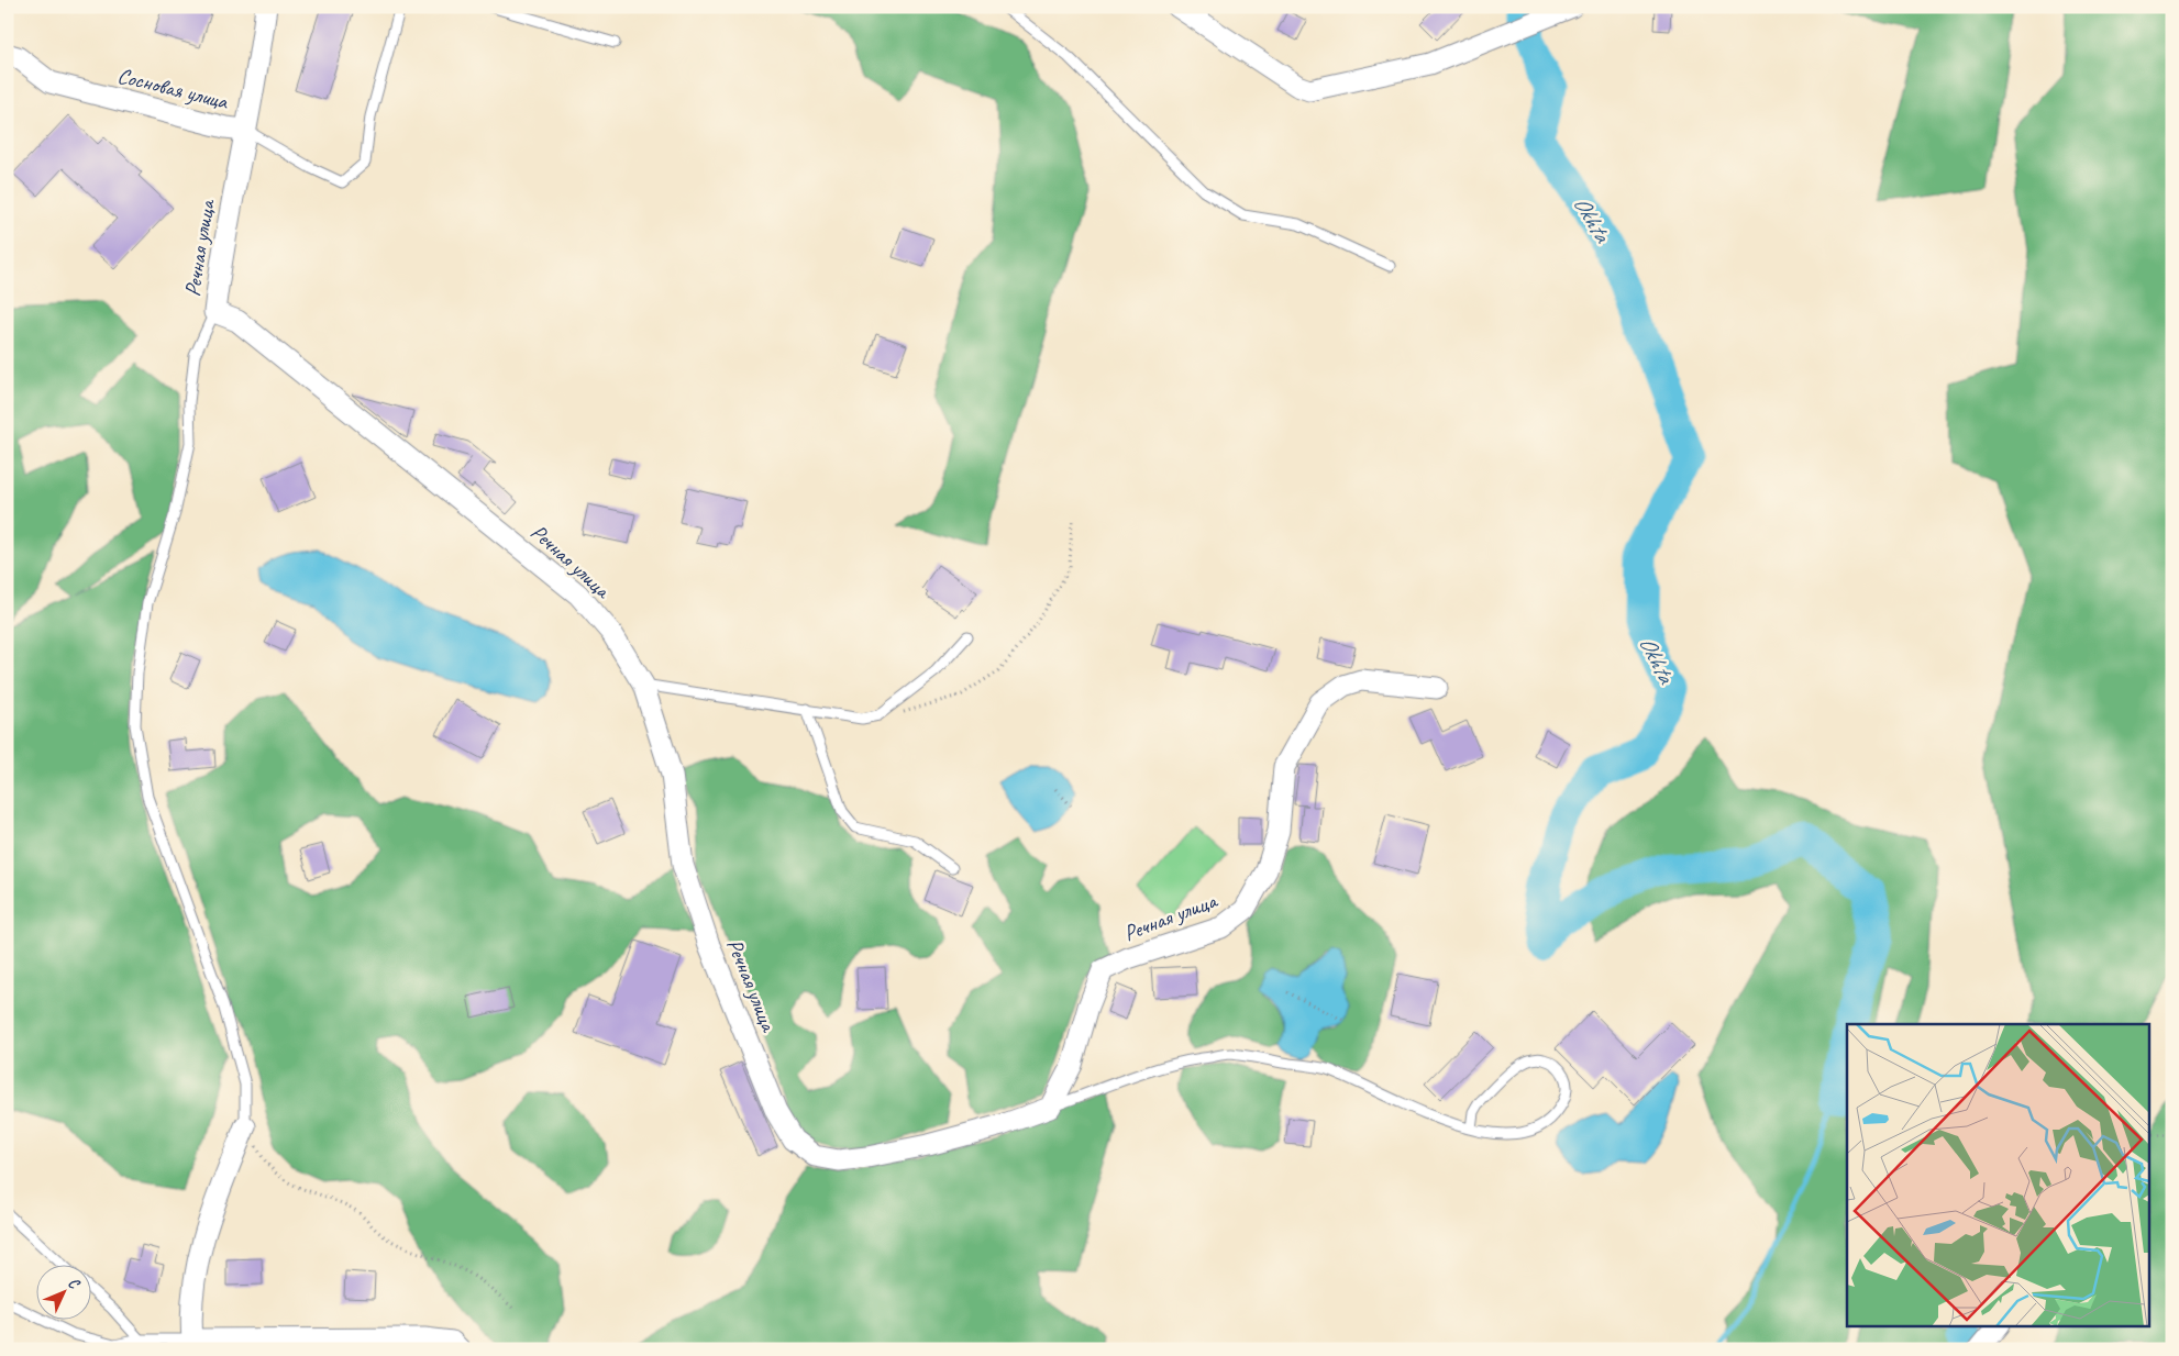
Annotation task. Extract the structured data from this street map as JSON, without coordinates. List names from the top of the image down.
{
  "streets": {
    "street": ["Сосновая улица", "Речная улица"]
  },
  "crossings": [
    ["Сосновая улица", "Речная улица"]
  ],
  "water": ["Okhta"],
  "north": "top right"
}
